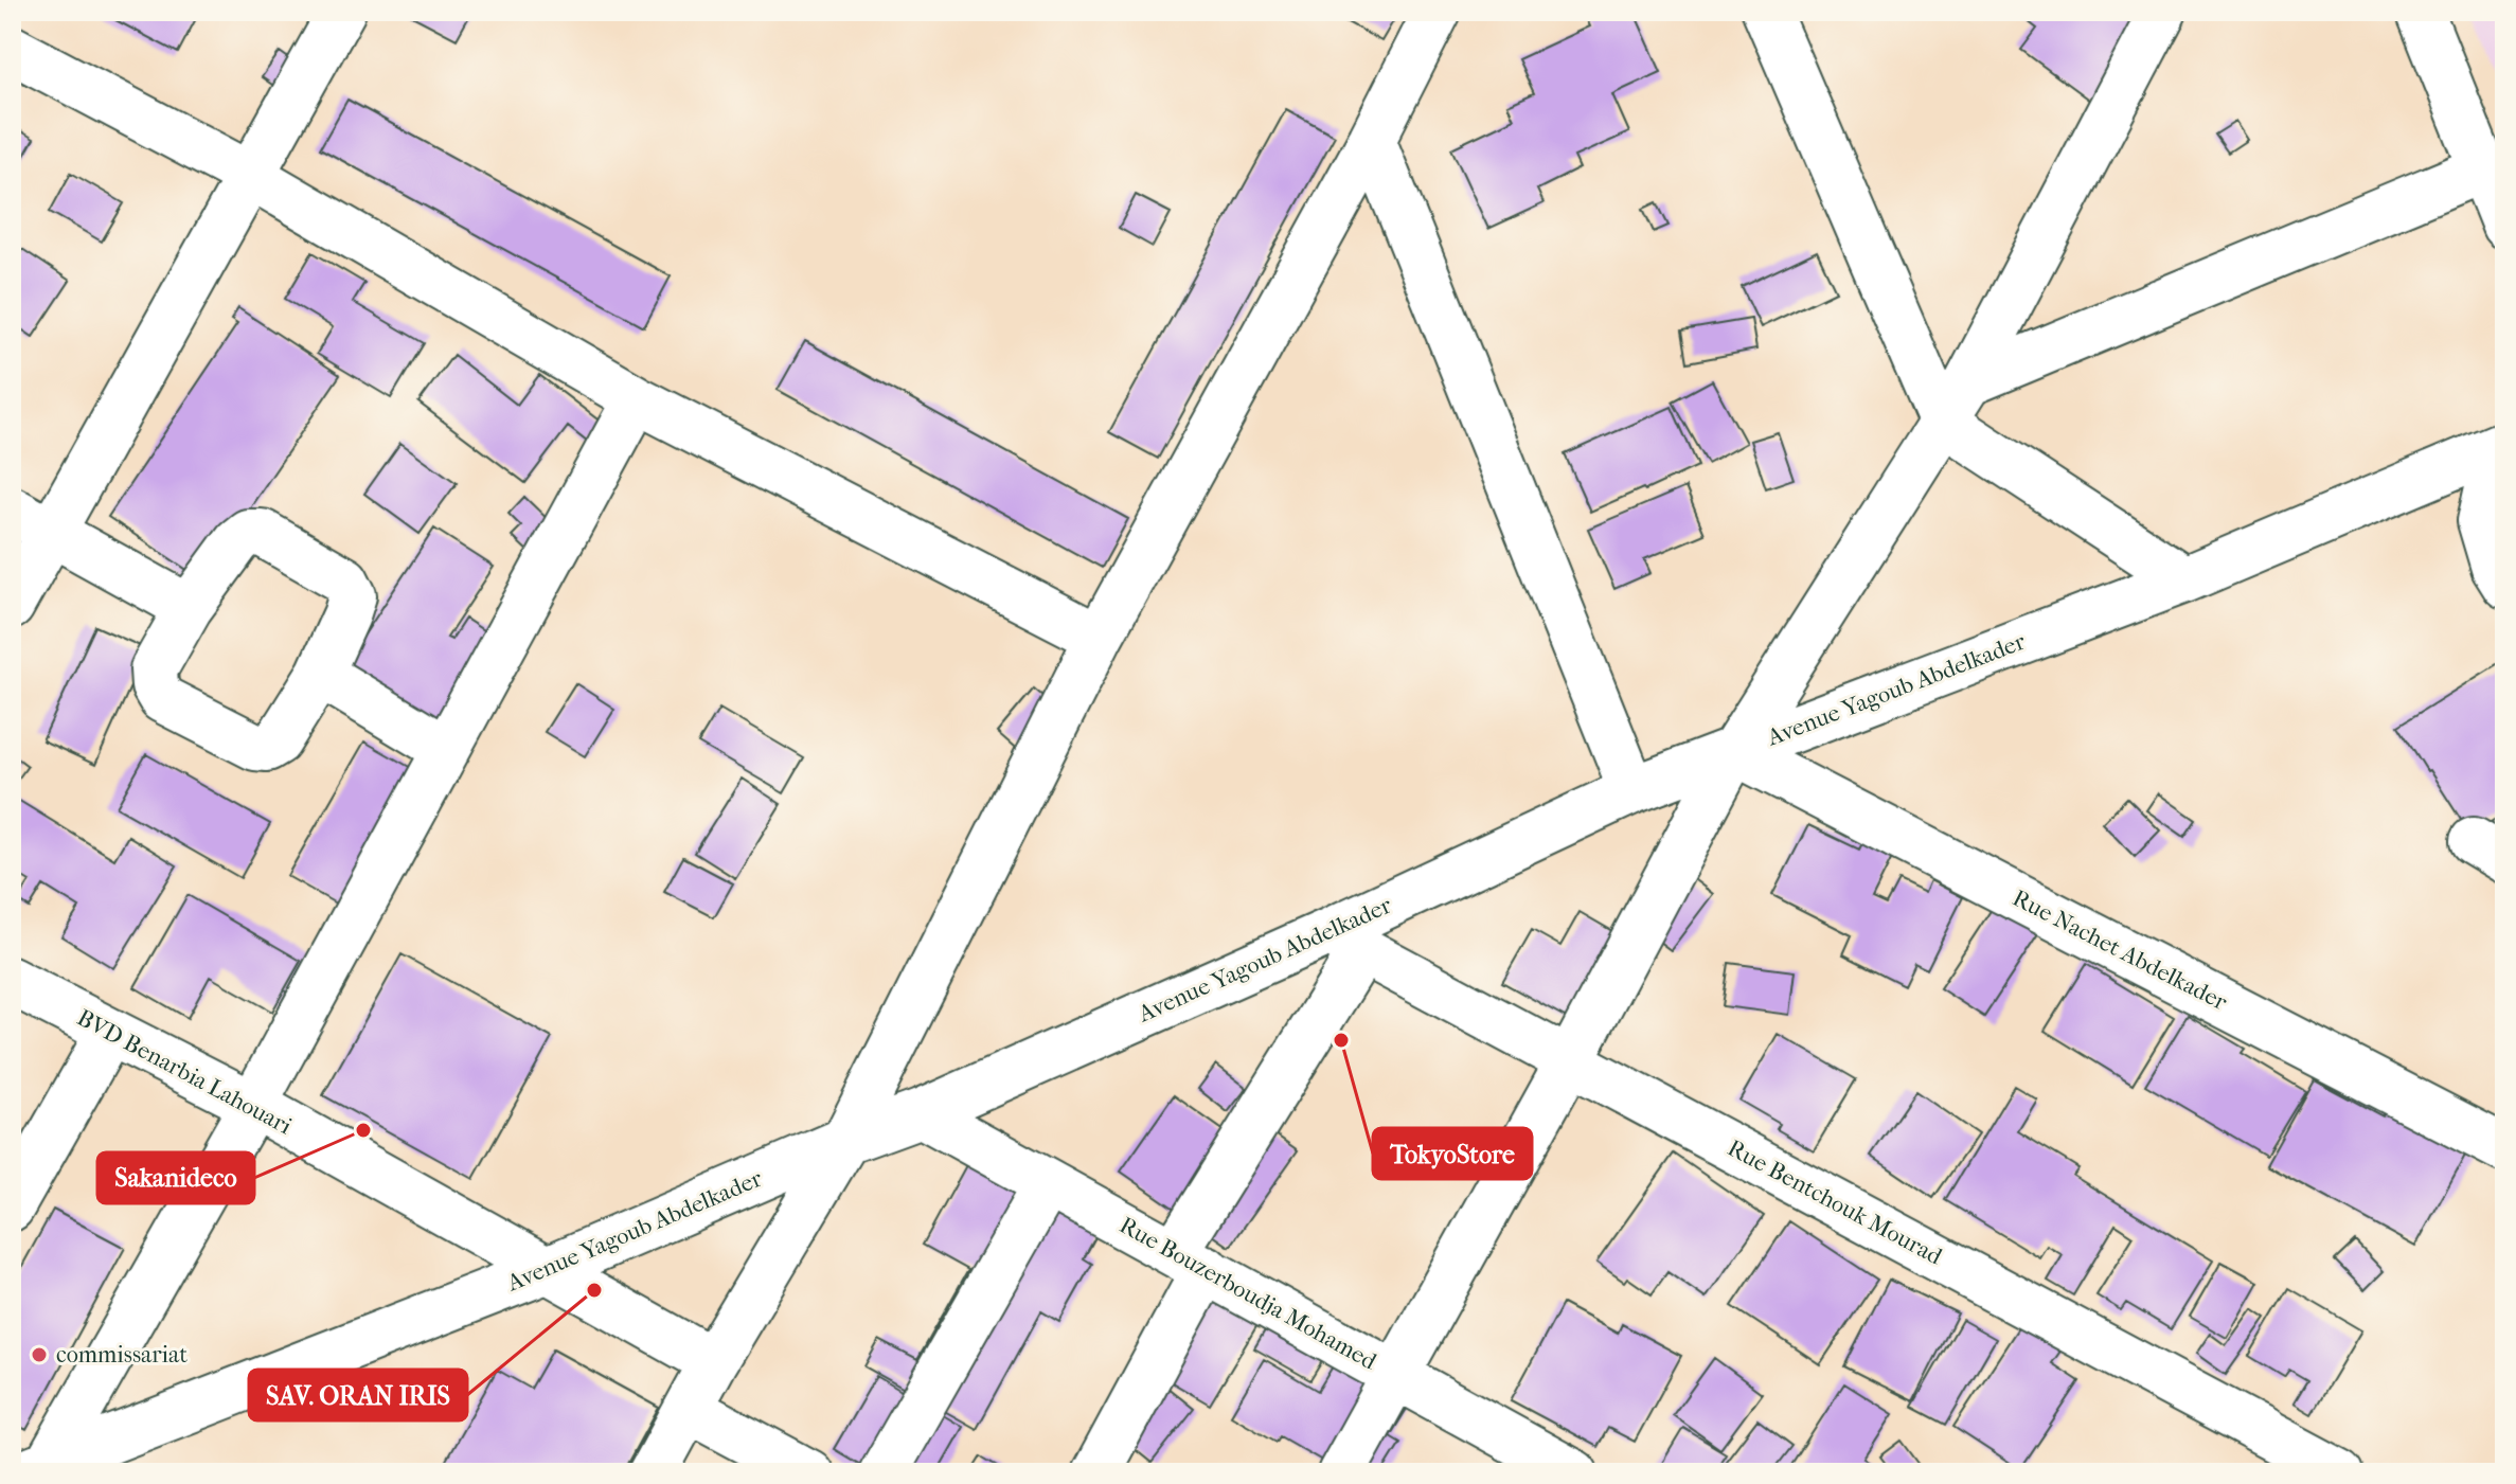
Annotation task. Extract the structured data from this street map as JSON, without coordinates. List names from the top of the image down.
{
  "streets": {
    "street": [
      "Avenue Yagoub Abdelkader",
      "Rue Nachet Abdelkader",
      "BVD Benarbia Lahouari",
      "Rue Bentchouk Mourad",
      "Rue Bouzerboudja Mohamed"
    ]
  },
  "crossings": [
    ["Avenue Yagoub Abdelkader", "Rue Nachet Abdelkader"],
    ["Avenue Yagoub Abdelkader", "BVD Benarbia Lahouari"],
    ["Avenue Yagoub Abdelkader", "Rue Bentchouk Mourad"],
    ["Avenue Yagoub Abdelkader", "Rue Bouzerboudja Mohamed"]
  ],
  "places": [
    "TokyoStore",
    "Sakanideco",
    "SAV. ORAN IRIS",
    "commissariat"
  ]
}
